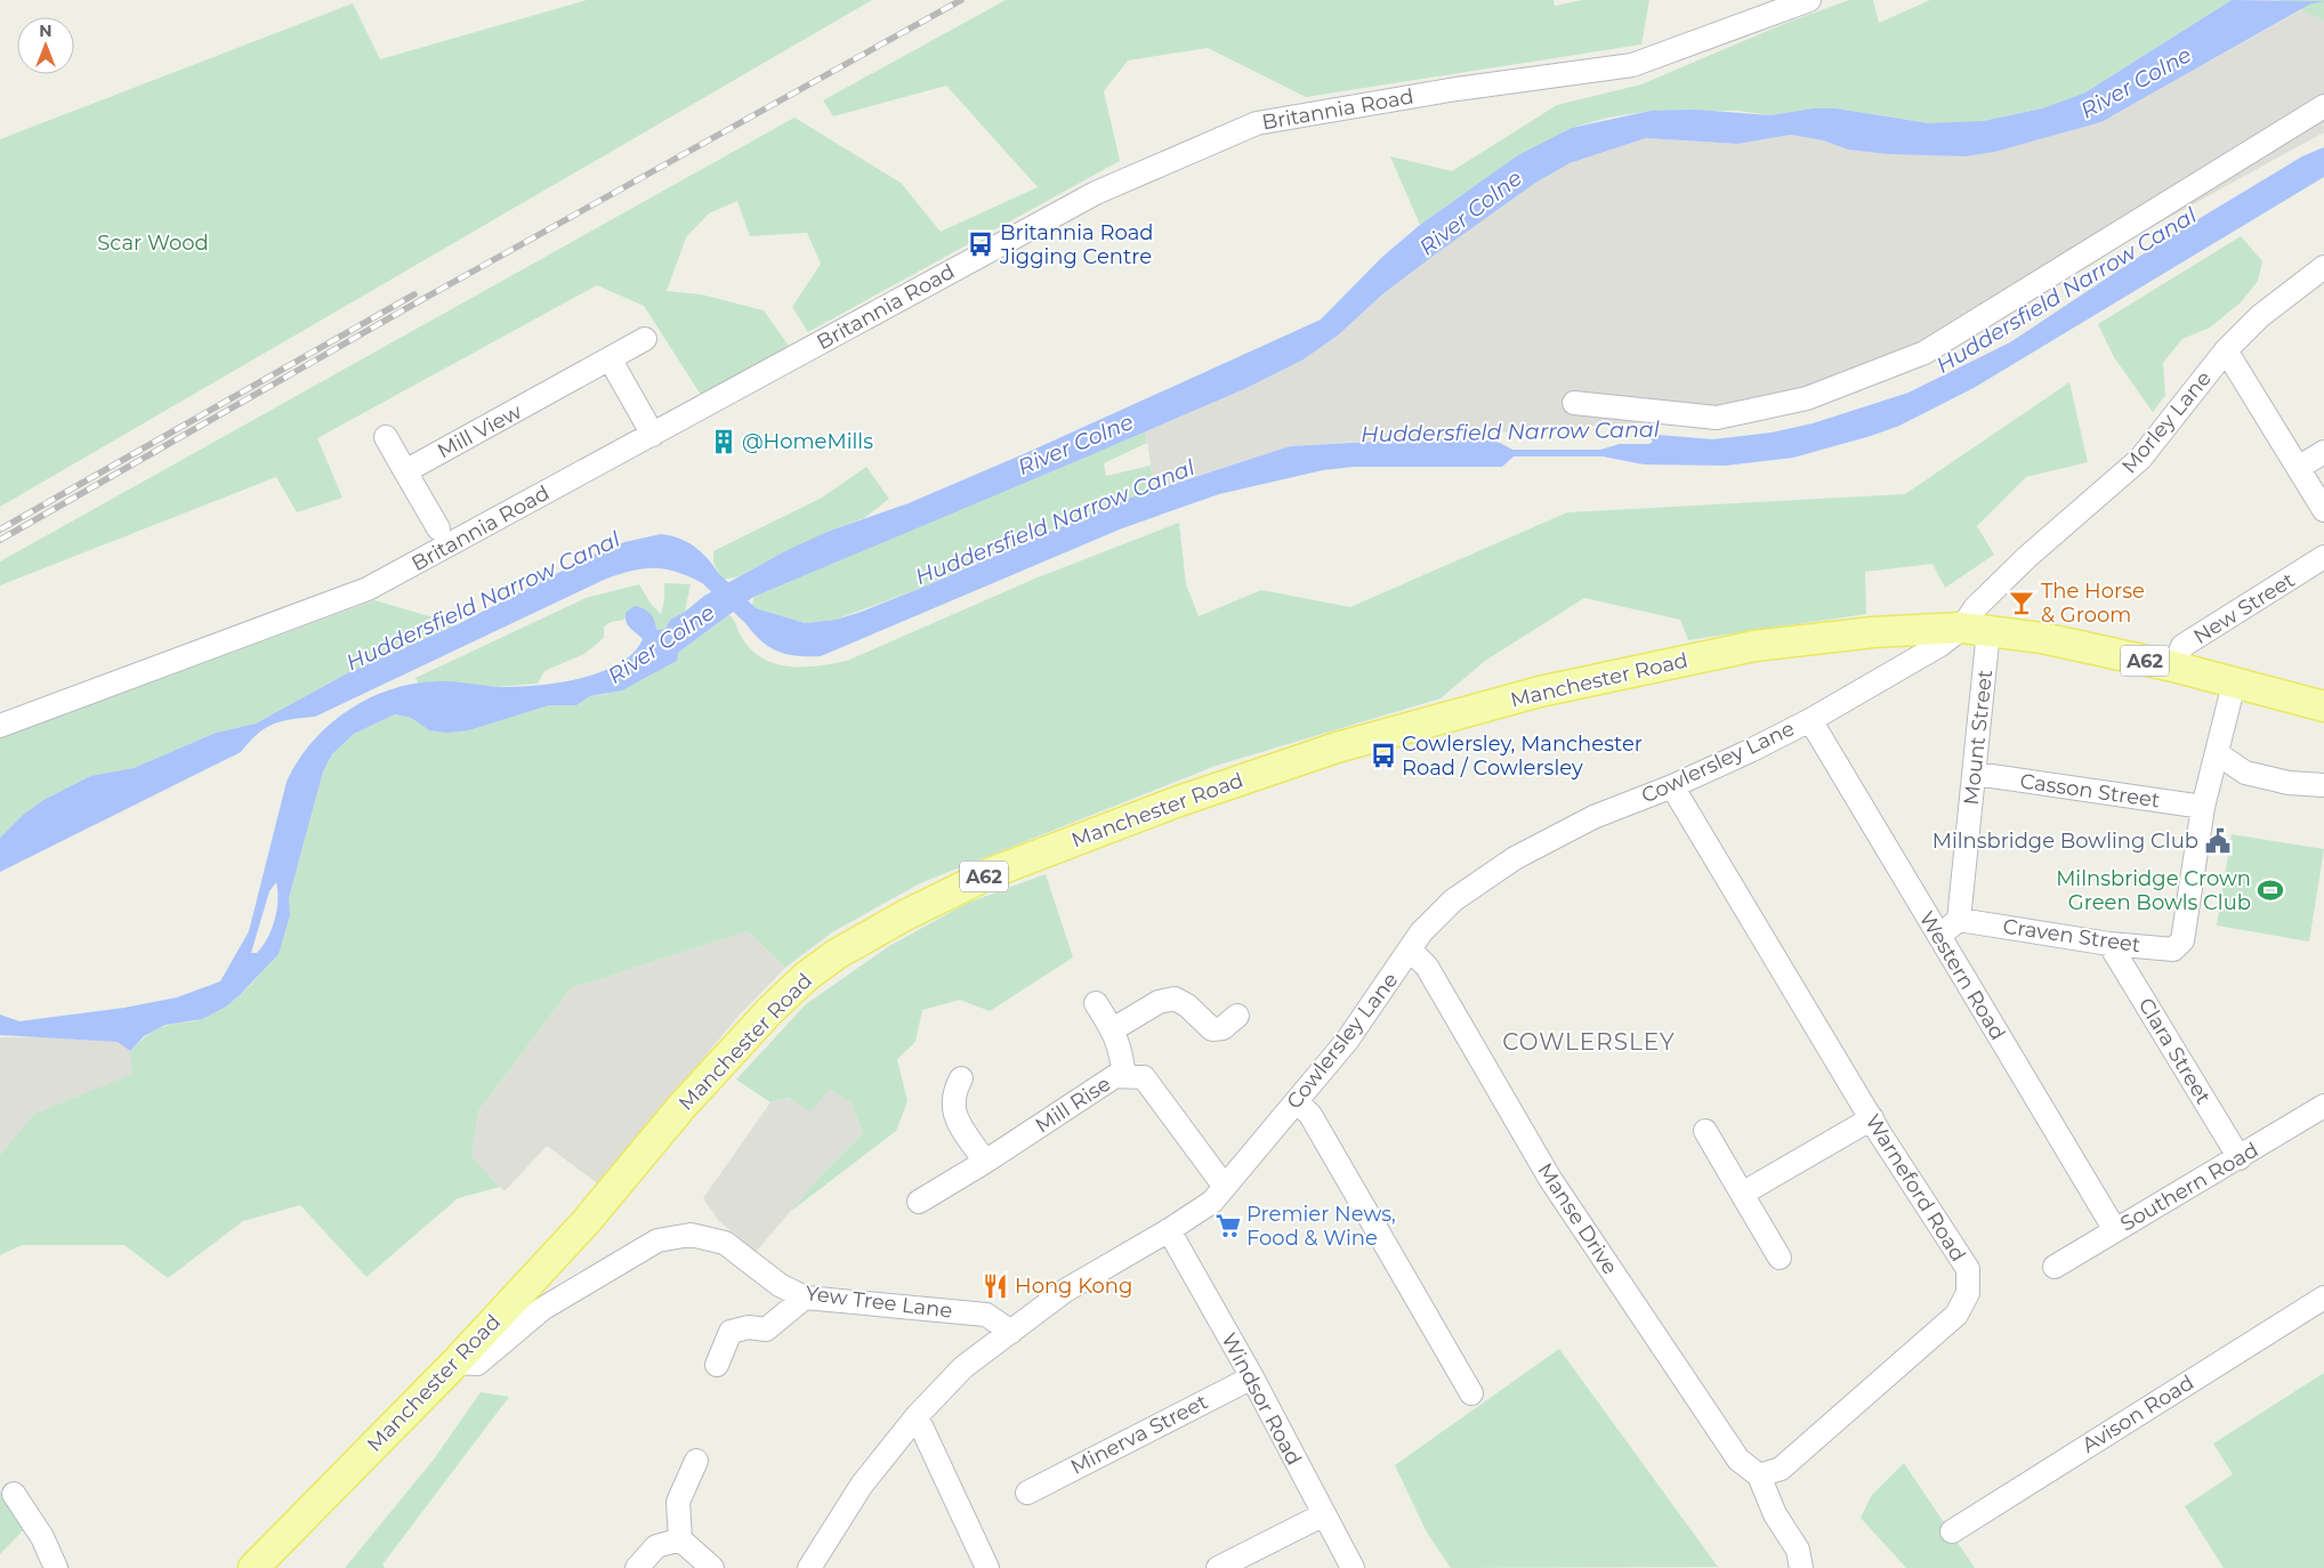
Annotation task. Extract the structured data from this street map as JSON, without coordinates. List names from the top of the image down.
{
  "streets": {
    "main road": ["A62", "Manchester Road"],
    "street": [
      "Britannia Road",
      "Morley Lane",
      "Mill View",
      "New Street",
      "Mount Street",
      "Cowlersley Lane",
      "Casson Street",
      "Craven Street",
      "Western Road",
      "Clara Street",
      "Mill Rise",
      "Southern Road",
      "Warneford Road",
      "Manse Drive",
      "Yew Tree Lane",
      "Windsor Road",
      "Avison Road",
      "Minerva Street"
    ]
  },
  "crossings": [
    ["Morley Lane", "Manchester Road"],
    ["Morley Lane", "Mount Street"],
    ["Morley Lane", "Cowlersley Lane"],
    ["New Street", "Manchester Road"],
    ["Manchester Road", "Mount Street"],
    ["Manchester Road", "Cowlersley Lane"],
    ["Manchester Road", "Yew Tree Lane"],
    ["Mount Street", "Cowlersley Lane"],
    ["Mount Street", "Casson Street"],
    ["Mount Street", "Craven Street"],
    ["Cowlersley Lane", "Western Road"],
    ["Cowlersley Lane", "Mill Rise"],
    ["Cowlersley Lane", "Warneford Road"],
    ["Cowlersley Lane", "Manse Drive"],
    ["Cowlersley Lane", "Yew Tree Lane"],
    ["Cowlersley Lane", "Windsor Road"],
    ["Casson Street", "Craven Street"],
    ["Craven Street", "Clara Street"],
    ["Western Road", "Southern Road"],
    ["Clara Street", "Southern Road"],
    ["Warneford Road", "Manse Drive"],
    ["Windsor Road", "Minerva Street"]
  ],
  "districts": ["COWLERSLEY"],
  "water": ["River Colne", "Huddersfield Narrow Canal"],
  "parks": ["Scar Wood"],
  "places": {
    "bus stop": ["Britannia Road Jigging Centre", "Cowlersley, Manchester Road / Cowlersley"],
    "building": ["@HomeMills"],
    "bar": ["The Horse & Groom"],
    "public building": ["Milnsbridge Bowling Club"],
    "sports": ["Milnsbridge Crown Green Bowls Club"],
    "supermarket": ["Premier News, Food & Wine"],
    "restaurant": ["Hong Kong"]
  },
  "north": "top"
}
